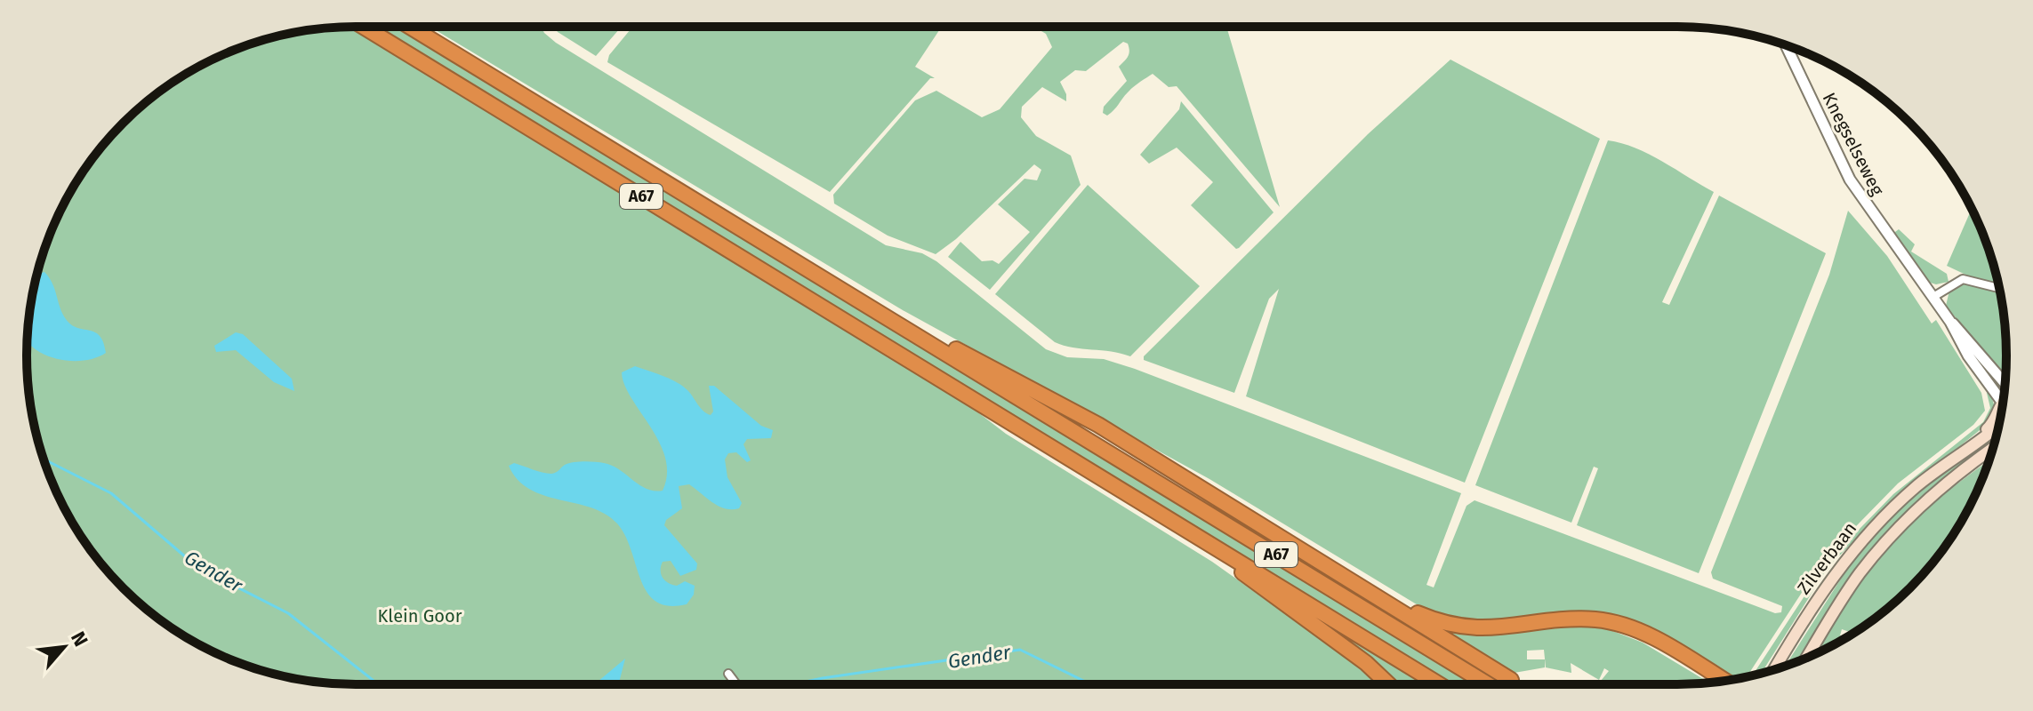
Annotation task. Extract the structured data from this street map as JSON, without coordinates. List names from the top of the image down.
{
  "streets": {
    "highway": ["A67"],
    "main road": ["Zilverbaan"],
    "street": ["Knegselseweg"]
  },
  "water": ["Gender"],
  "parks": ["Klein Goor"],
  "north": "top right"
}
